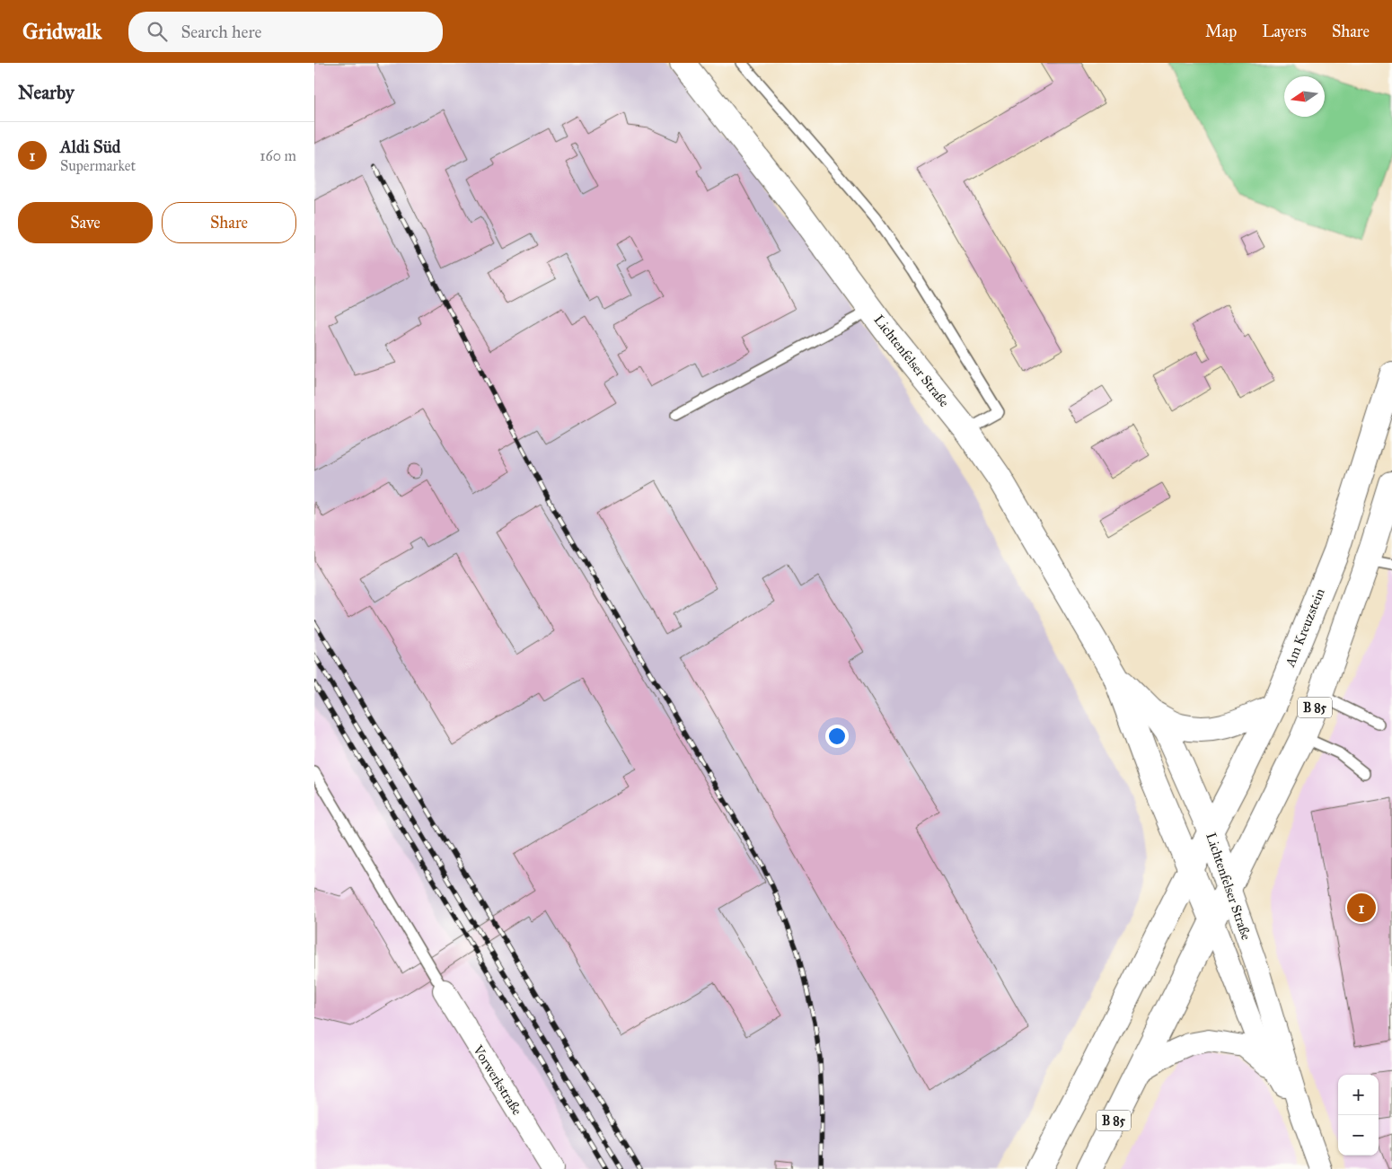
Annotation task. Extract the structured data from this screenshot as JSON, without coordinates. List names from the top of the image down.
{
  "streets": {
    "main road": ["Lichtenfelser Straße", "Am Kreuzstein", "B 85"],
    "street": ["Vorwerkstraße"]
  },
  "crossings": [
    ["Lichtenfelser Straße", "Am Kreuzstein"],
    ["Lichtenfelser Straße", "B 85"],
    ["Am Kreuzstein", "B 85"]
  ],
  "north": "left",
  "page": {
    "header": "Gridwalk",
    "search": "Search here",
    "nav": ["Map", "Layers", "Share"],
    "heading": "Nearby",
    "list": [
      {
        "mark": "1",
        "name": "Aldi Süd",
        "note": "Supermarket",
        "value": "160 m"
      }
    ],
    "buttons": ["Save", "Share"],
    "pins": "1",
    "map_buttons": ["+", "−"]
  }
}
